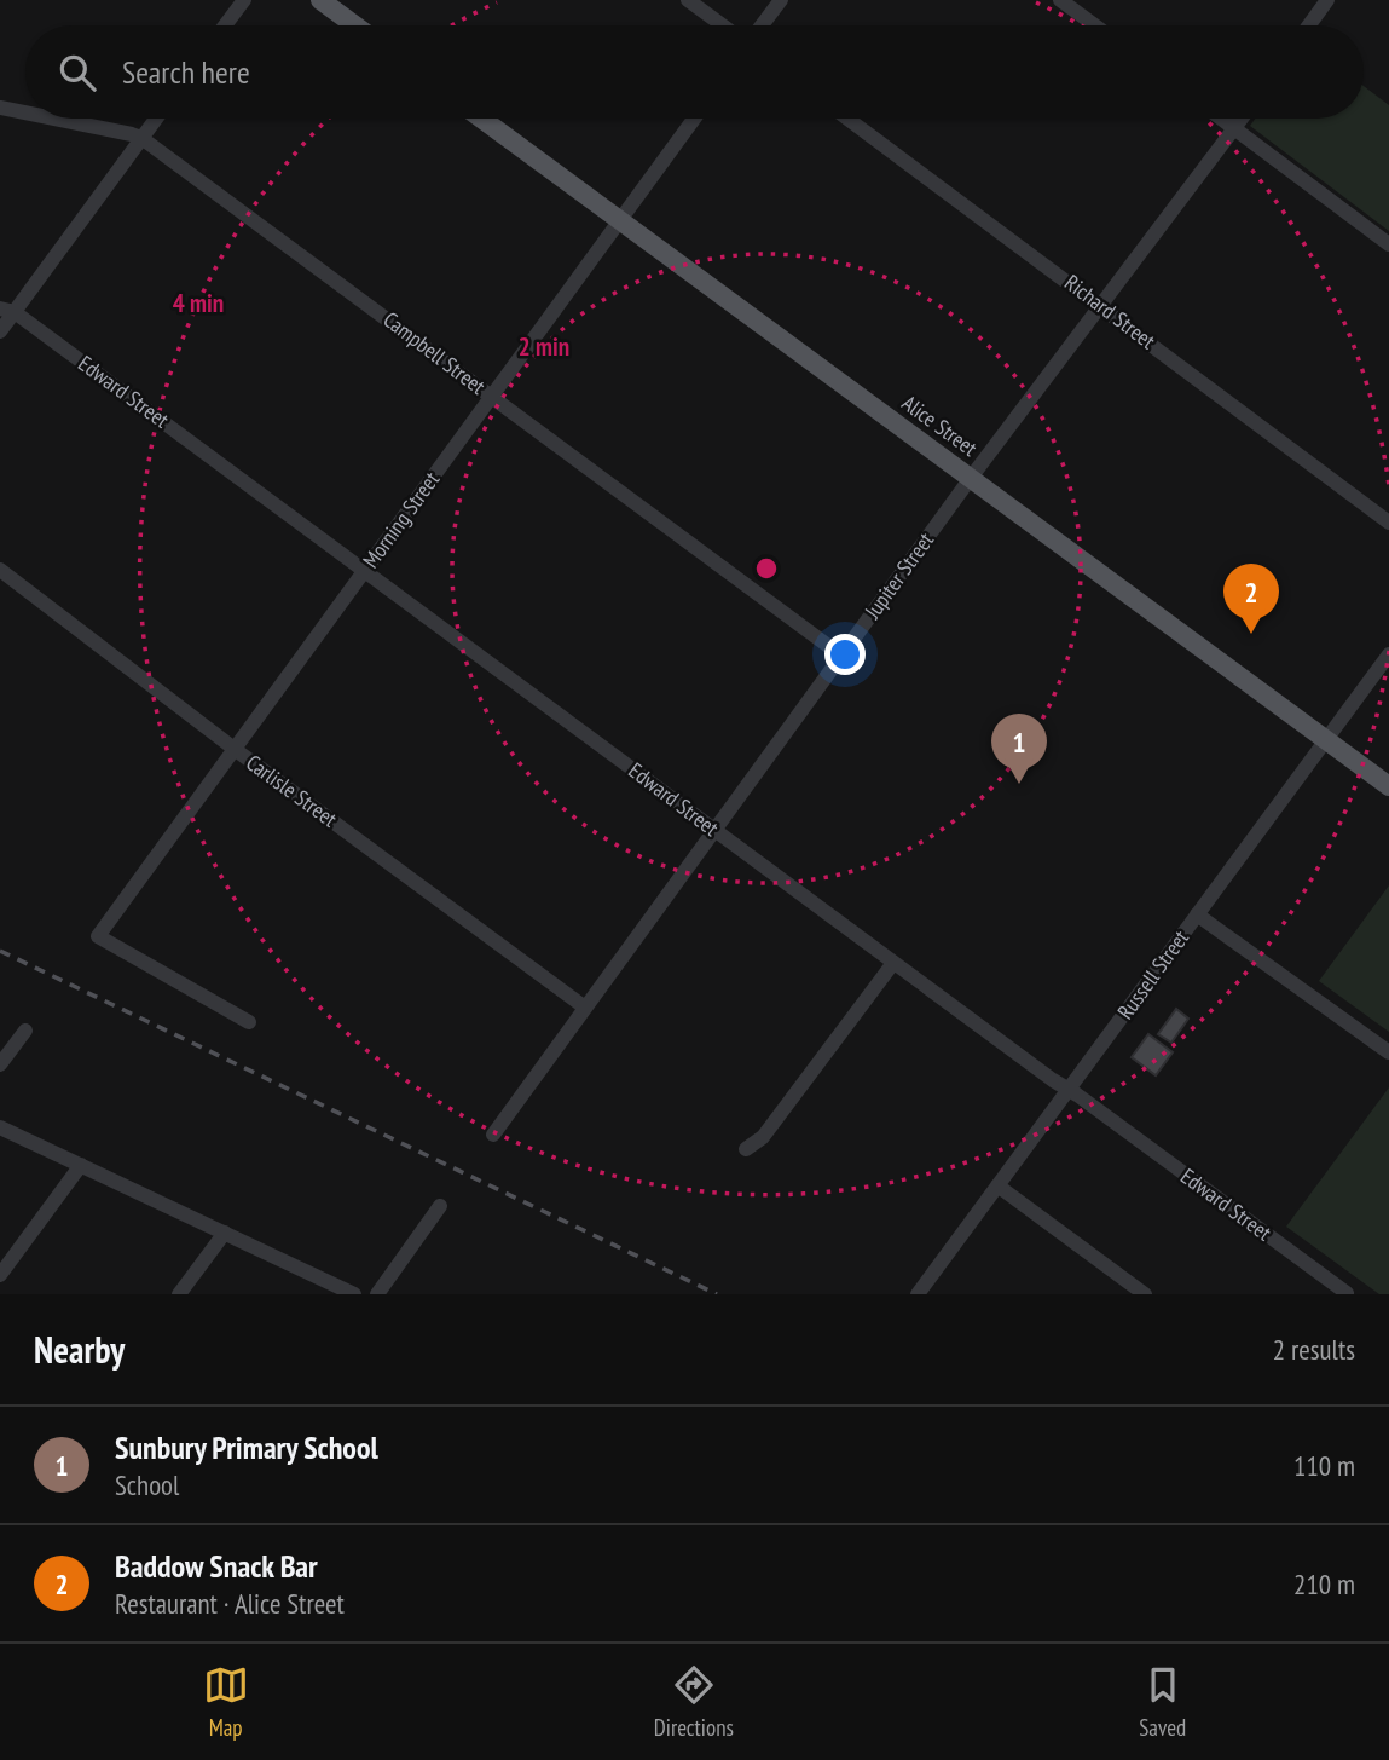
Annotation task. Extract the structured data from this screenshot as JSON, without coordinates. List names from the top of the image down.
{
  "streets": {
    "main road": ["Alice Street"],
    "street": [
      "Richard Street",
      "Campbell Street",
      "Edward Street",
      "Morning Street",
      "Jupiter Street",
      "Carlisle Street",
      "Russell Street"
    ]
  },
  "crossings": [
    ["Richard Street", "Jupiter Street"],
    ["Campbell Street", "Morning Street"],
    ["Campbell Street", "Jupiter Street"],
    ["Edward Street", "Morning Street"],
    ["Edward Street", "Jupiter Street"],
    ["Edward Street", "Russell Street"],
    ["Alice Street", "Morning Street"],
    ["Alice Street", "Jupiter Street"],
    ["Alice Street", "Russell Street"],
    ["Morning Street", "Carlisle Street"],
    ["Jupiter Street", "Carlisle Street"]
  ],
  "page": {
    "search": "Search here",
    "pins": ["2", "1"],
    "heading": ["Nearby", "2 results"],
    "list": [
      {
        "mark": "1",
        "name": "Sunbury Primary School",
        "note": "School",
        "value": "110 m"
      },
      {
        "mark": "2",
        "name": "Baddow Snack Bar",
        "note": "Restaurant · Alice Street",
        "value": "210 m"
      }
    ],
    "nav": ["Map", "Directions", "Saved"]
  },
  "rings": ["4 min", "2 min"]
}
